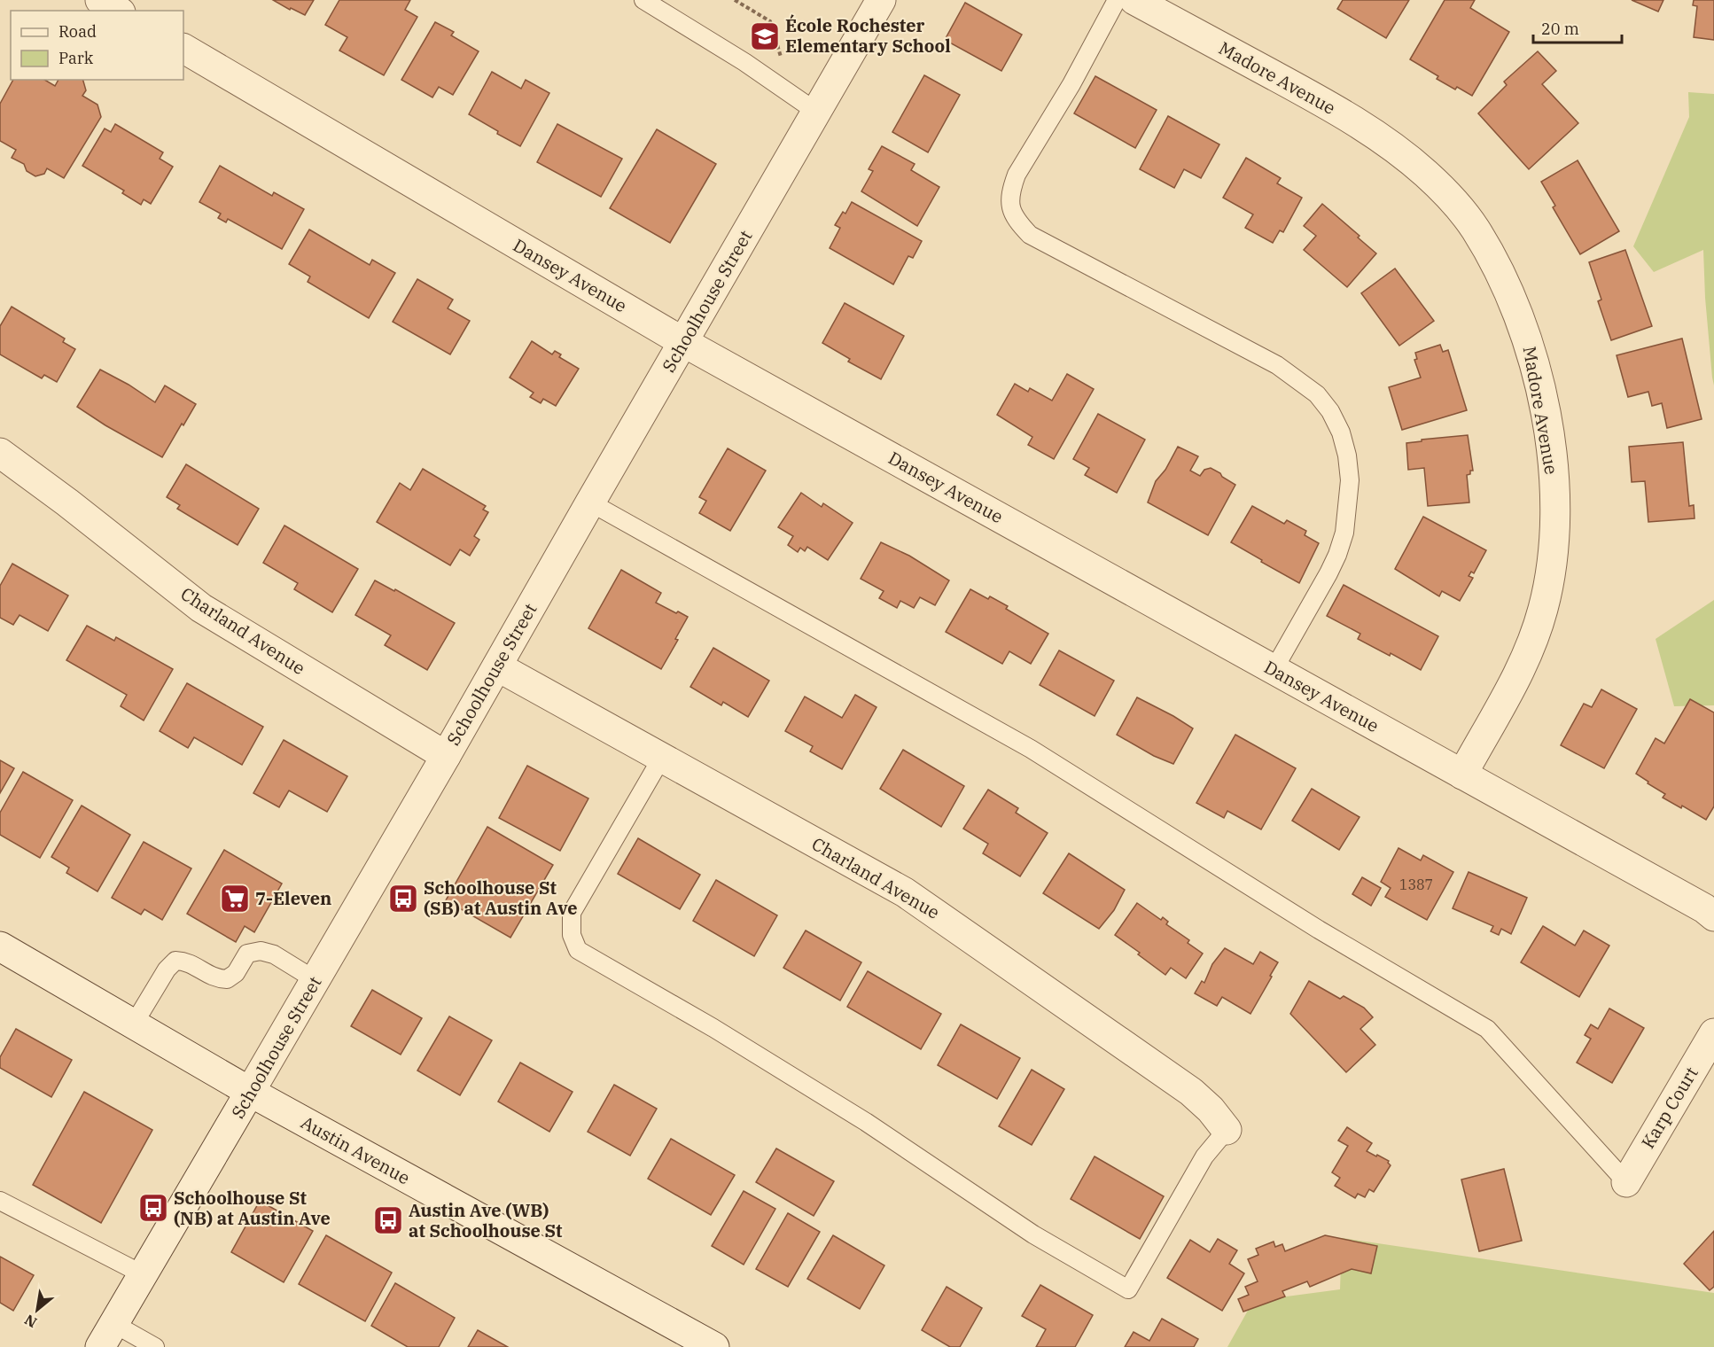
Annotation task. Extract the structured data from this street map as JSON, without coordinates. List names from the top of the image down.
{
  "streets": {
    "street": [
      "Madore Avenue",
      "Dansey Avenue",
      "Schoolhouse Street",
      "Charland Avenue",
      "Karp Court",
      "Austin Avenue"
    ]
  },
  "crossings": [
    ["Madore Avenue", "Dansey Avenue"],
    ["Dansey Avenue", "Schoolhouse Street"],
    ["Schoolhouse Street", "Charland Avenue"],
    ["Schoolhouse Street", "Austin Avenue"]
  ],
  "places": {
    "school or university": ["École Rochester Elementary School"],
    "supermarket": ["7-Eleven"],
    "bus stop": ["Schoolhouse St (SB) at Austin Ave", "Schoolhouse St (NB) at Austin Ave", "Austin Ave (WB) at Schoolhouse St"]
  },
  "house_numbers": ["1387"],
  "legend": ["Road", "Park"],
  "scale_bar": "20 m",
  "north": "bottom left"
}
